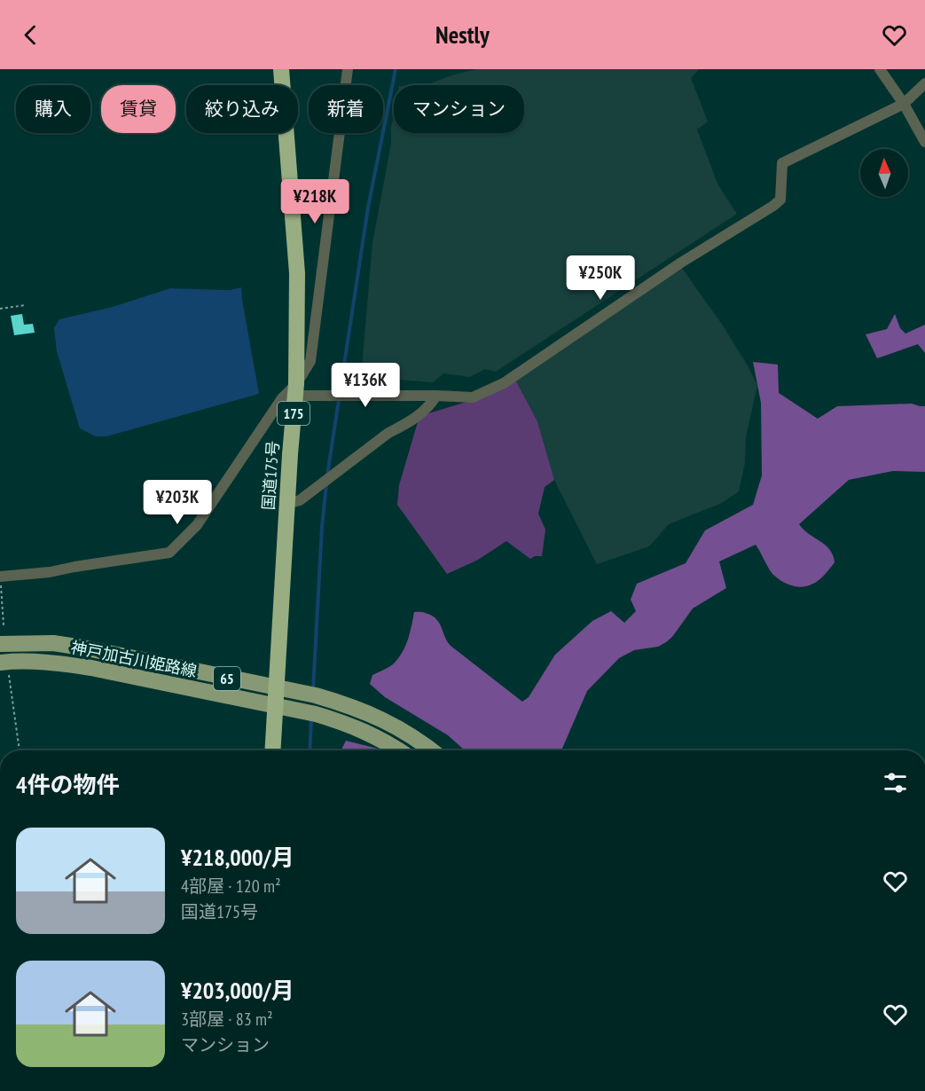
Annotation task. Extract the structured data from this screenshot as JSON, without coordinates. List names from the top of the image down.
{
  "streets": {
    "highway": ["175", "国道175号"],
    "main road": ["神戸加古川姫路線", "65"]
  },
  "crossings": [
    ["国道175号", "神戸加古川姫路線"]
  ],
  "north": "top",
  "page": {
    "header": "Nestly",
    "chip": [
      "購入",
      "賃貸",
      "絞り込み",
      "新着",
      "マンション"
    ],
    "price": [
      "¥218K",
      "¥250K",
      "¥136K",
      "¥203K"
    ],
    "heading": "4件の物件",
    "list": [
      {
        "name": "¥218,000/月",
        "note": "4部屋 · 120 m² · 国道175号"
      },
      {
        "name": "¥203,000/月",
        "note": "3部屋 · 83 m² · マンション"
      }
    ]
  }
}
